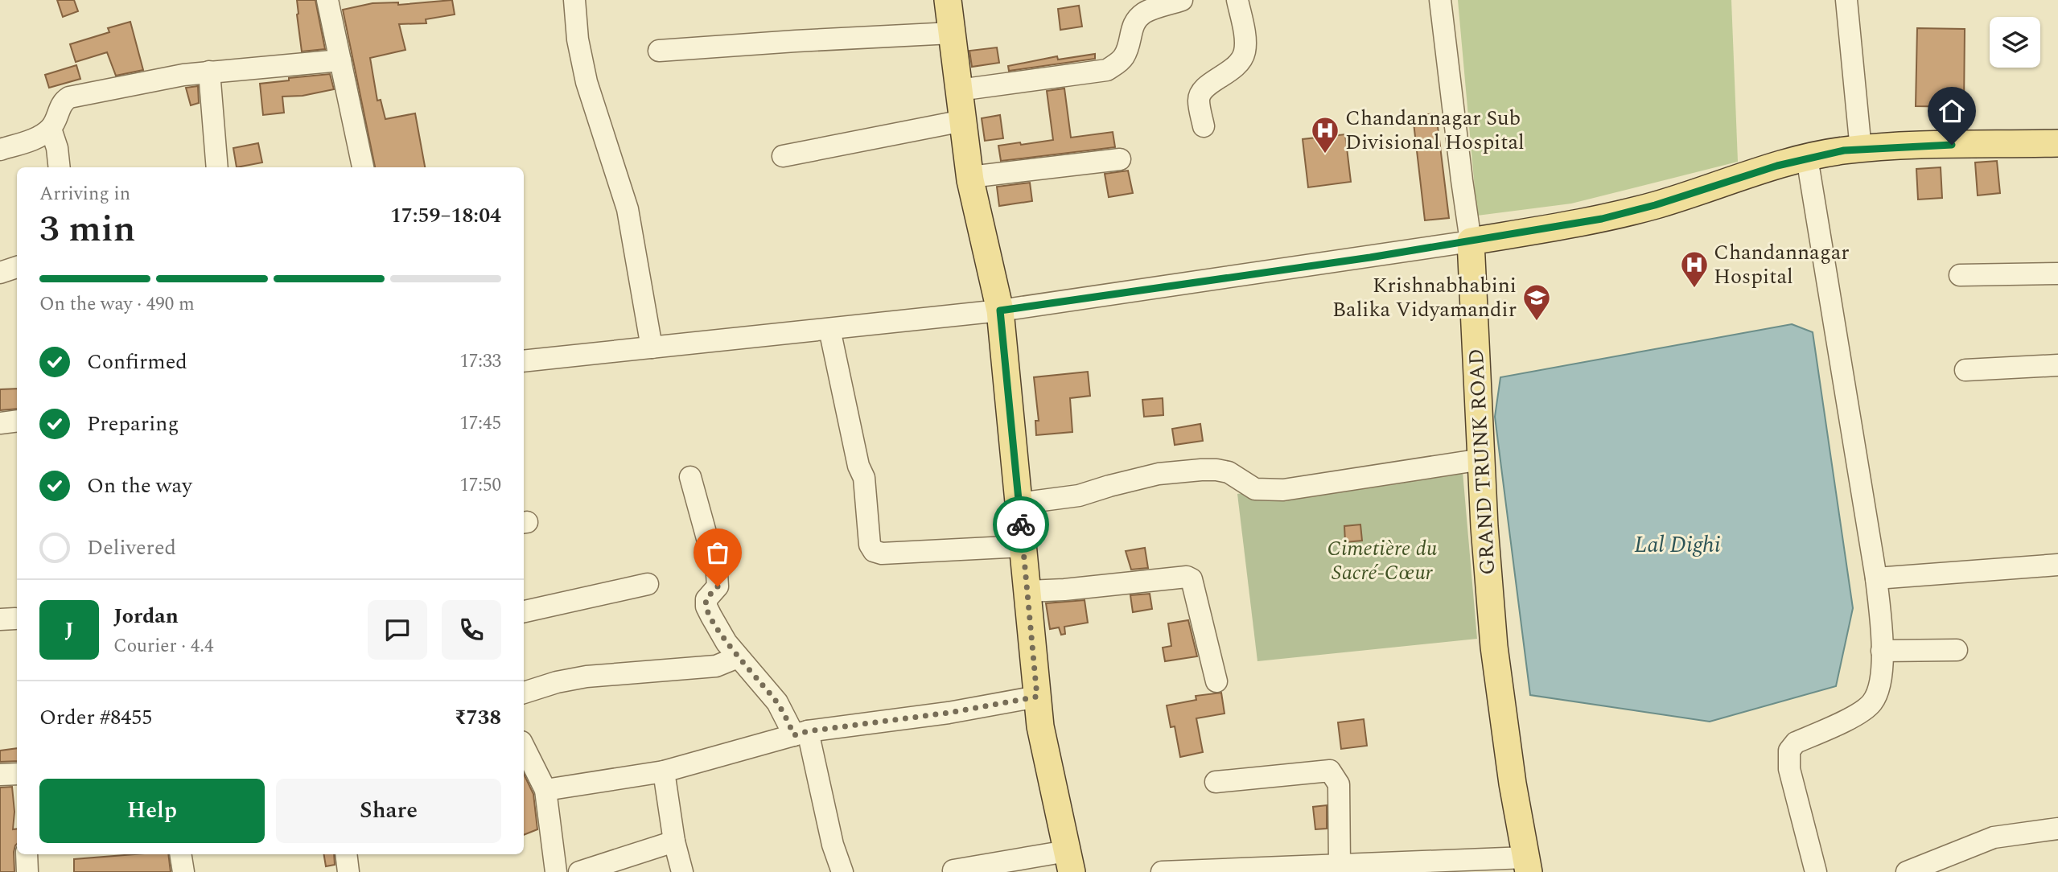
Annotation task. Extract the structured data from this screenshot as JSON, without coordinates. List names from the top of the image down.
{
  "streets": {
    "main road": ["GRAND TRUNK ROAD"]
  },
  "water": ["Lal Dighi"],
  "parks": ["Cimetière du Sacré-Cœur"],
  "places": {
    "hospital": ["Chandannagar Sub Divisional Hospital", "Chandannagar Hospital"],
    "school or university": ["Krishnabhabini Balika Vidyamandir"]
  },
  "page": {
    "heading": ["3 min", "Arriving in", "17:59–18:04"],
    "panel": [
      "Jordan",
      "Courier · 4.4",
      "Order #8455",
      "₹738"
    ],
    "bar": "On the way · 490 m",
    "list": [
      ["Confirmed", "17:33"],
      ["Preparing", "17:45"],
      ["On the way", "17:50"],
      "Delivered"
    ],
    "round": "J",
    "buttons": ["Help", "Share"]
  }
}
